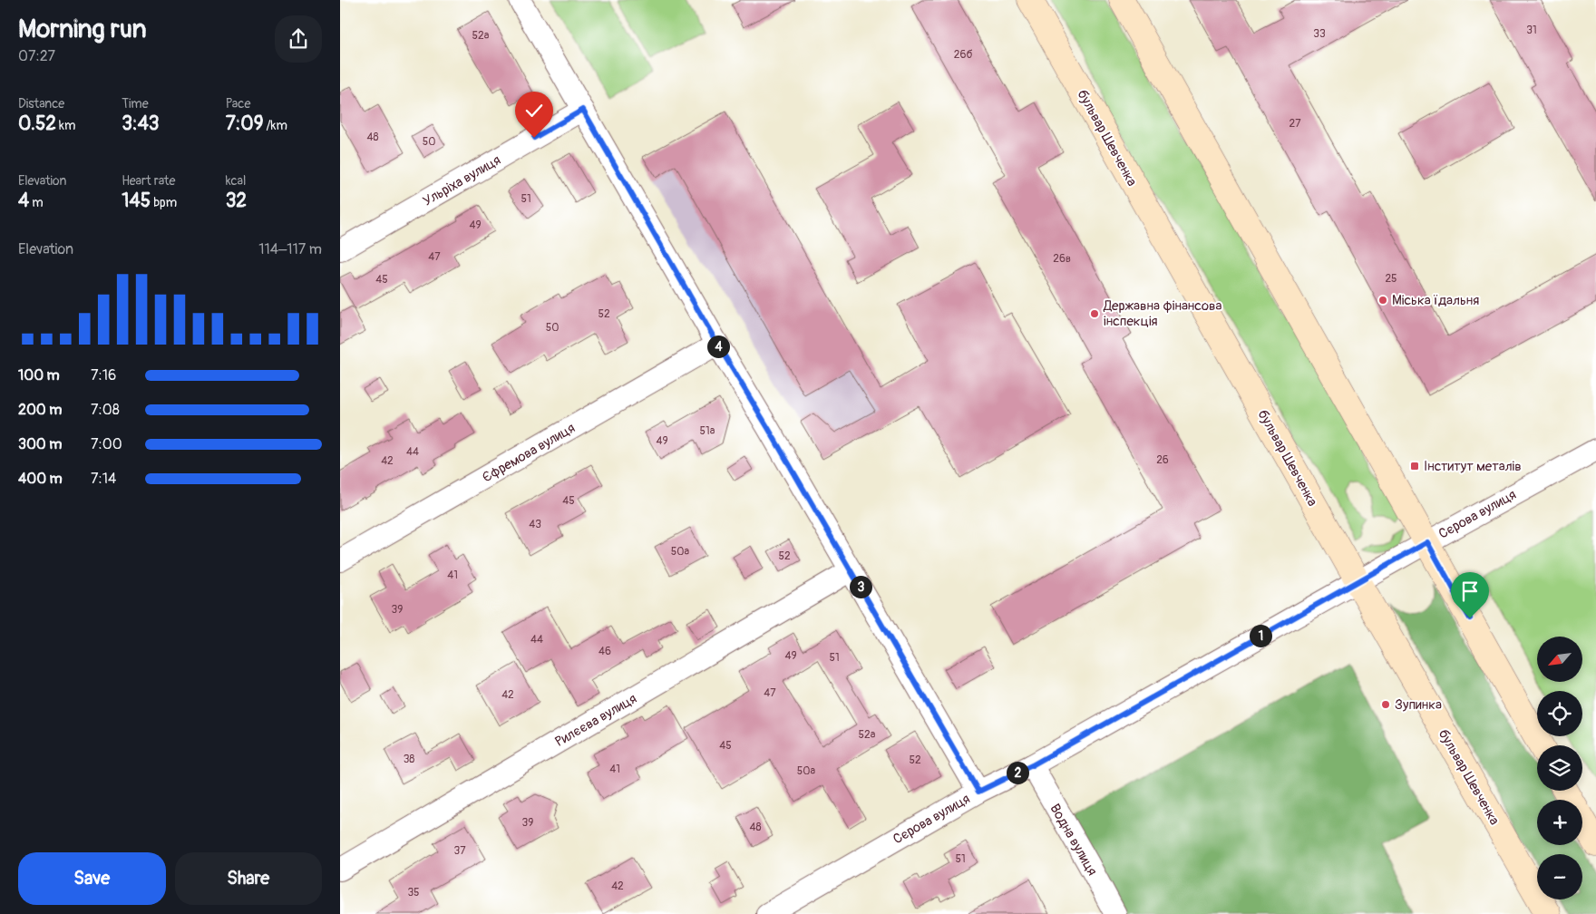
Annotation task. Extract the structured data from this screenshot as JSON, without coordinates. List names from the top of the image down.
{
  "streets": {
    "main road": ["бульвар Шевченка"],
    "street": [
      "Ульріха вулиця",
      "Єфремова вулиця",
      "Сєрова вулиця",
      "Рилєєва вулиця",
      "Водна вулиця"
    ]
  },
  "crossings": [
    ["бульвар Шевченка", "Сєрова вулиця"],
    ["Сєрова вулиця", "Водна вулиця"]
  ],
  "places": {
    "other": ["Міська їдальня", "Державна фінансова інспекція", "Зупинка"],
    "transit": ["Інститут металів"]
  },
  "house_numbers": [
    "31",
    "33",
    "52а",
    "26б",
    "27",
    "48",
    "50",
    "51",
    "49",
    "47",
    "26в",
    "25",
    "45",
    "52",
    "50",
    "51а",
    "49",
    "44",
    "26",
    "42",
    "45",
    "43",
    "50а",
    "52",
    "41",
    "39",
    "44",
    "46",
    "49",
    "51",
    "47",
    "42",
    "52а",
    "45",
    "38",
    "52",
    "41",
    "50а",
    "39",
    "48",
    "37",
    "51",
    "42",
    "35"
  ],
  "north": "bottom left",
  "page": {
    "heading": ["Morning run", "07:27"],
    "stats": [
      ["Distance", "0.52 km"],
      ["Time", "3:43"],
      ["Pace", "7:09 /km"],
      ["Elevation", "4 m"],
      ["Heart rate", "145 bpm"],
      ["kcal", "32"]
    ],
    "chart": ["Elevation", "114–117 m"],
    "pins": [
      "4",
      "3",
      "1",
      "2"
    ],
    "list": [
      {
        "name": "100 m",
        "note": "7:16"
      },
      {
        "name": "200 m",
        "note": "7:08"
      },
      {
        "name": "300 m",
        "note": "7:00"
      },
      {
        "name": "400 m",
        "note": "7:14"
      }
    ],
    "map_buttons": ["+", "−"],
    "buttons": ["Save", "Share"]
  }
}
